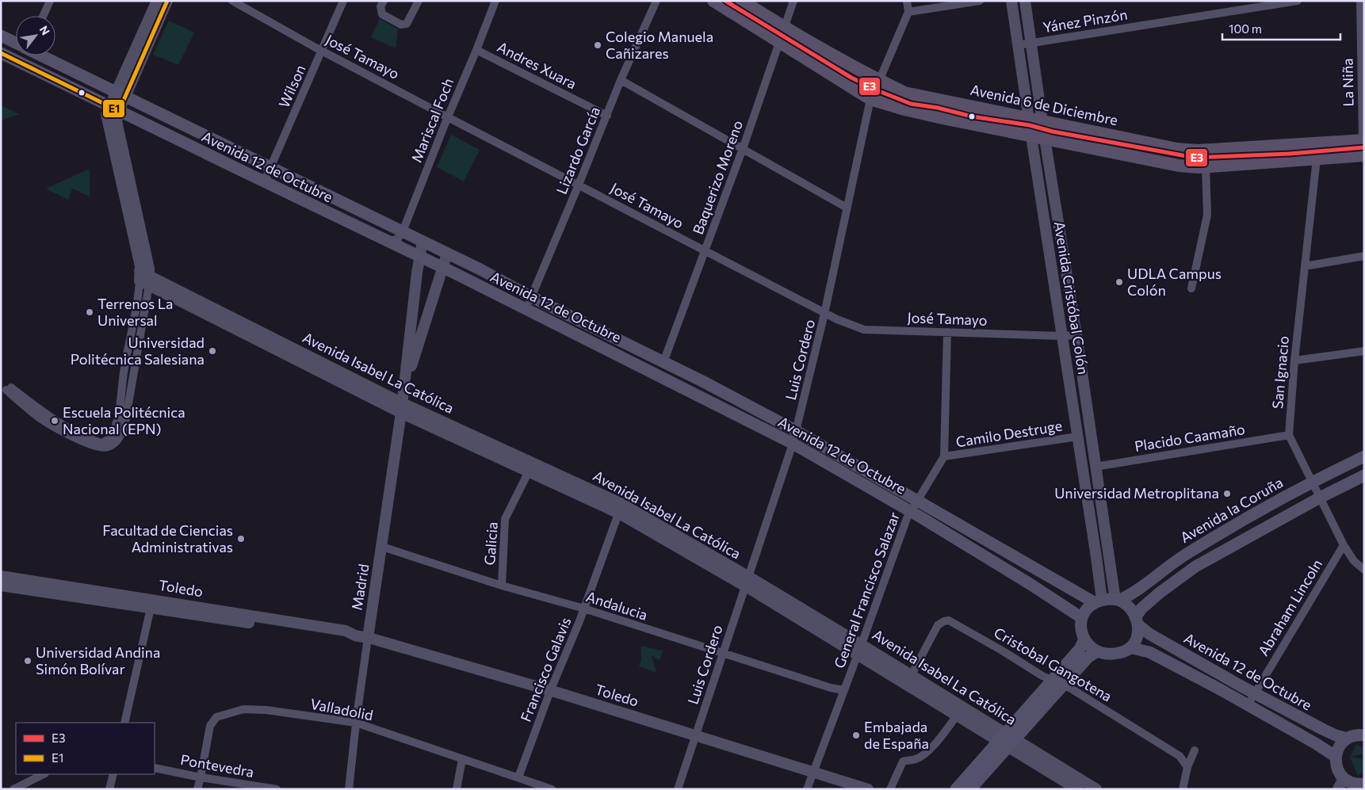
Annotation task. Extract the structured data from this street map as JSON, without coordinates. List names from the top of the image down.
{
  "streets": {
    "main road": ["Avenida 6 de Diciembre", "Avenida 12 de Octubre", "Avenida la Coruña"],
    "street": [
      "Yánez Pinzón",
      "José Tamayo",
      "Andres Xuara",
      "La Niña",
      "Wilson",
      "Mariscal Foch",
      "Lizardo García",
      "Baquerizo Moreno",
      "Avenida Cristóbal Colón",
      "Luis Cordero",
      "San Ignacio",
      "Avenida Isabel La Católica",
      "Camilo Destruge",
      "Placido Caamaño",
      "Galicia",
      "Madrid",
      "Toledo",
      "General Francisco Salazar",
      "Andalucia",
      "Abraham Lincoln",
      "Cristobal Gangotena",
      "Francisco Galavis",
      "Valladolid",
      "Pontevedra"
    ]
  },
  "crossings": [
    ["Yánez Pinzón", "Avenida Cristóbal Colón"],
    ["José Tamayo", "Wilson"],
    ["José Tamayo", "Mariscal Foch"],
    ["José Tamayo", "Lizardo García"],
    ["José Tamayo", "Baquerizo Moreno"],
    ["José Tamayo", "Avenida Cristóbal Colón"],
    ["José Tamayo", "Luis Cordero"],
    ["José Tamayo", "General Francisco Salazar"],
    ["Andres Xuara", "Mariscal Foch"],
    ["Andres Xuara", "Lizardo García"],
    ["La Niña", "Avenida 6 de Diciembre"],
    ["Wilson", "Avenida 12 de Octubre"],
    ["Avenida 6 de Diciembre", "Baquerizo Moreno"],
    ["Avenida 6 de Diciembre", "Avenida Cristóbal Colón"],
    ["Avenida 6 de Diciembre", "Luis Cordero"],
    ["Mariscal Foch", "Avenida 12 de Octubre"],
    ["Lizardo García", "Avenida 12 de Octubre"],
    ["Avenida 12 de Octubre", "Baquerizo Moreno"],
    ["Avenida 12 de Octubre", "Avenida Cristóbal Colón"],
    ["Avenida 12 de Octubre", "Luis Cordero"],
    ["Avenida 12 de Octubre", "Avenida la Coruña"],
    ["Avenida 12 de Octubre", "Madrid"],
    ["Avenida 12 de Octubre", "General Francisco Salazar"],
    ["Avenida 12 de Octubre", "Abraham Lincoln"],
    ["Avenida Cristóbal Colón", "Camilo Destruge"],
    ["Avenida Cristóbal Colón", "Placido Caamaño"],
    ["Avenida Cristóbal Colón", "Avenida la Coruña"],
    ["Luis Cordero", "Avenida Isabel La Católica"],
    ["Luis Cordero", "Toledo"],
    ["Luis Cordero", "Andalucia"],
    ["San Ignacio", "Placido Caamaño"],
    ["Avenida Isabel La Católica", "Galicia"],
    ["Avenida Isabel La Católica", "Madrid"],
    ["Avenida Isabel La Católica", "General Francisco Salazar"],
    ["Avenida Isabel La Católica", "Cristobal Gangotena"],
    ["Avenida Isabel La Católica", "Francisco Galavis"],
    ["Camilo Destruge", "General Francisco Salazar"],
    ["Galicia", "Andalucia"],
    ["Madrid", "Toledo"],
    ["Madrid", "Andalucia"],
    ["Madrid", "Valladolid"],
    ["Toledo", "General Francisco Salazar"],
    ["Toledo", "Francisco Galavis"],
    ["General Francisco Salazar", "Andalucia"],
    ["Andalucia", "Francisco Galavis"],
    ["Francisco Galavis", "Valladolid"],
    ["Valladolid", "Pontevedra"]
  ],
  "places": [
    "Colegio Manuela Cañizares",
    "UDLA Campus Colón",
    "Terrenos La Universal",
    "Universidad Politécnica Salesiana",
    "Escuela Politécnica Nacional (EPN)",
    "Universidad Metroplitana",
    "Facultad de Ciencias Administrativas",
    "Universidad Andina Simón Bolívar",
    "Embajada de España"
  ],
  "lines": ["transit line E3", "transit line E1"],
  "legend": ["E3", "E1"],
  "scale_bar": "100 m",
  "north": "top right"
}
